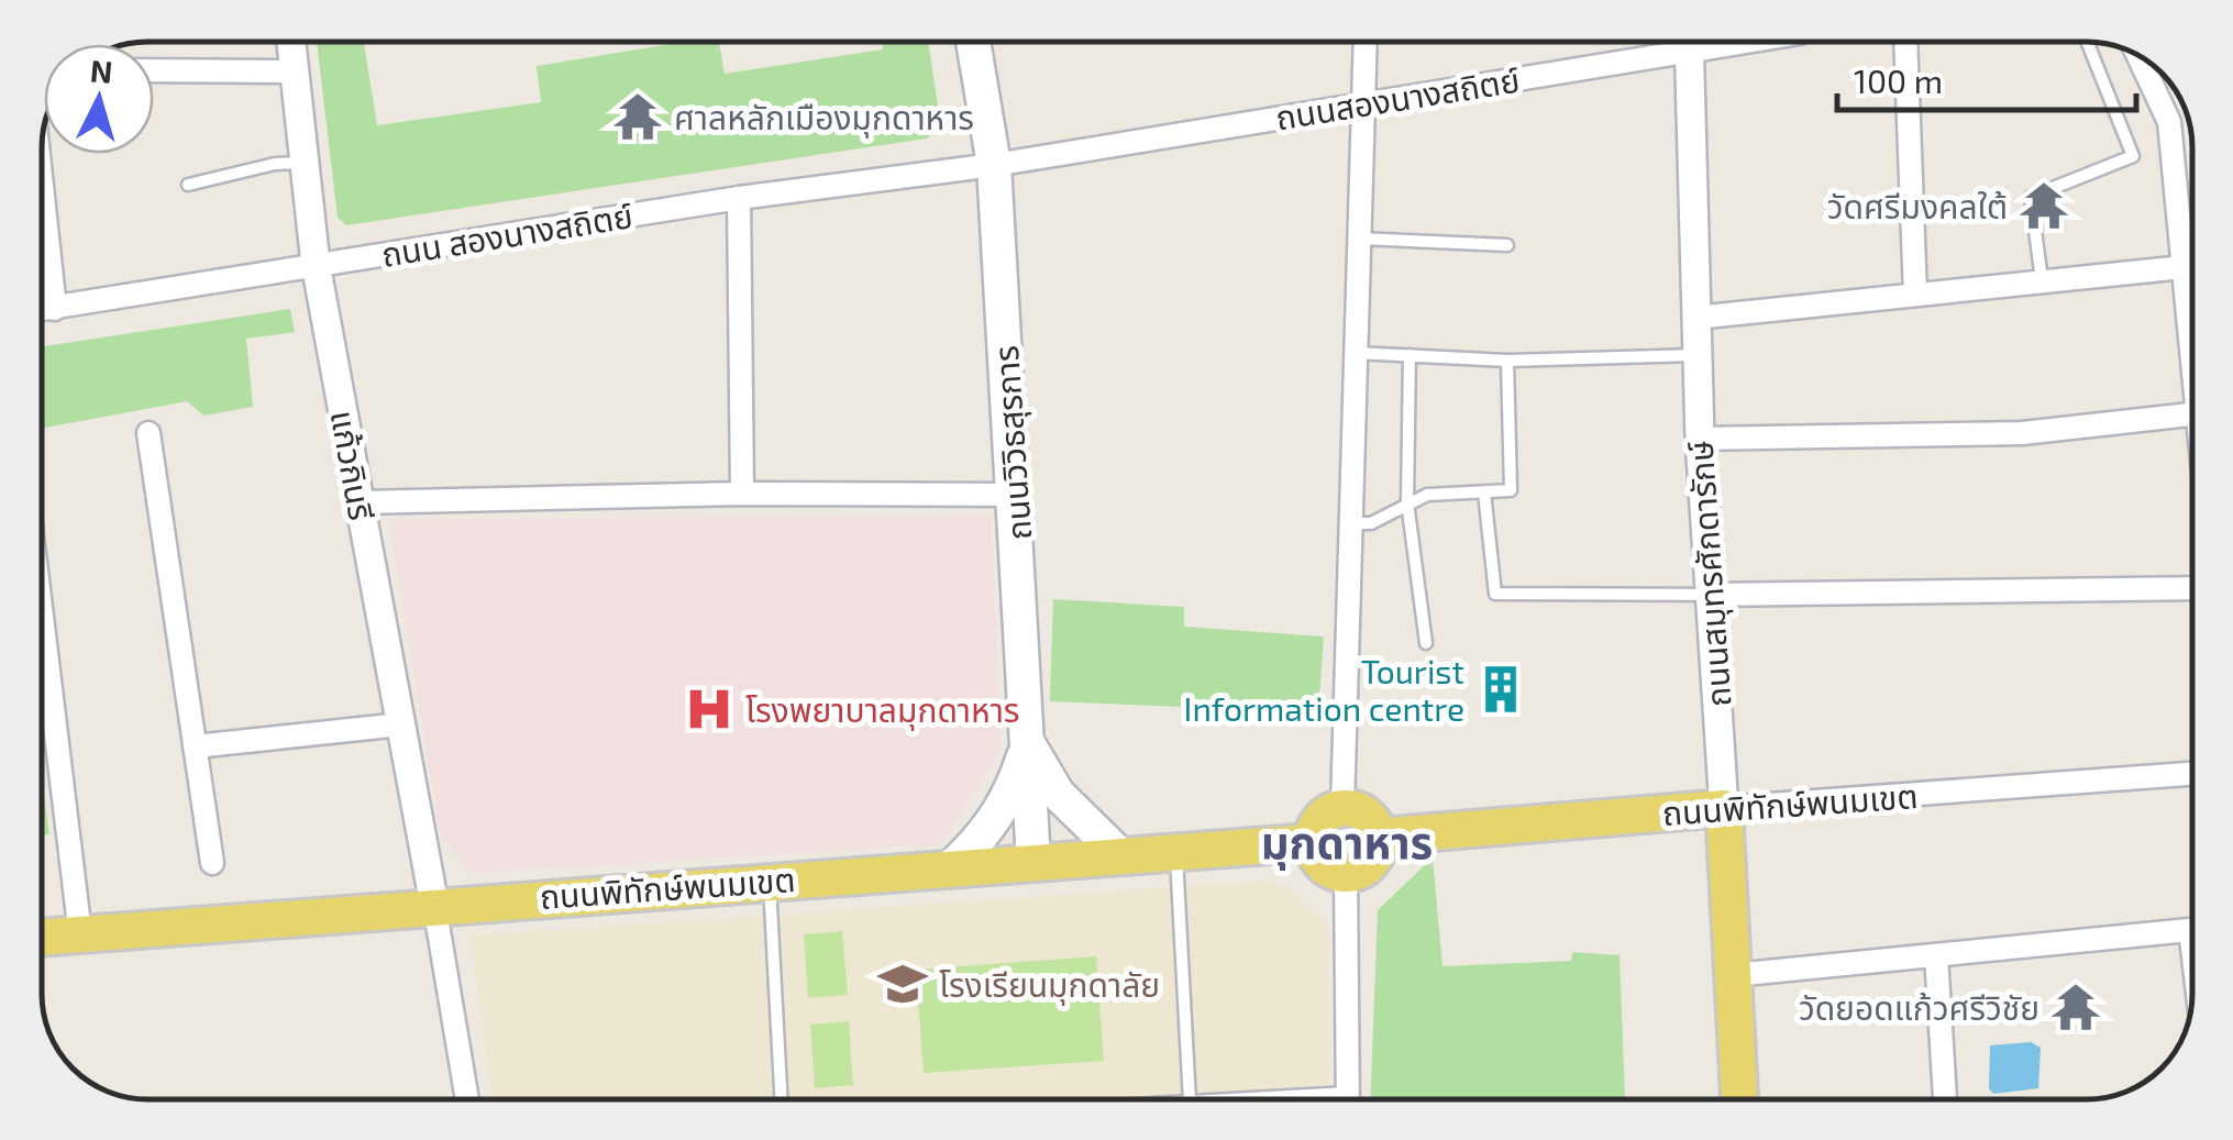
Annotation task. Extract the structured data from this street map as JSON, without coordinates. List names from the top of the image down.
{
  "streets": {
    "main road": ["ถนนวิวิธสุรการ", "ถนนสมุทรศักดารักษ์", "ถนนพิทักษ์พนมเขต"],
    "street": ["ถนนสองนางสถิตย์", "ถนน สองนางสถิตย์", "แก้วกินรี"]
  },
  "crossings": [
    ["ถนนสองนางสถิตย์", "ถนน สองนางสถิตย์"],
    ["ถนนสองนางสถิตย์", "ถนนวิวิธสุรการ"],
    ["ถนนสองนางสถิตย์", "ถนนสมุทรศักดารักษ์"],
    ["ถนน สองนางสถิตย์", "ถนนวิวิธสุรการ"],
    ["ถนน สองนางสถิตย์", "แก้วกินรี"],
    ["ถนนวิวิธสุรการ", "ถนนพิทักษ์พนมเขต"],
    ["แก้วกินรี", "ถนนพิทักษ์พนมเขต"],
    ["ถนนสมุทรศักดารักษ์", "ถนนพิทักษ์พนมเขต"]
  ],
  "districts": ["มุกดาหาร"],
  "places": {
    "temple": ["ศาลหลักเมืองมุกดาหาร", "วัดศรีมงคลใต้", "วัดยอดแก้วศรีวิชัย"],
    "building": ["Tourist Information centre"],
    "hospital": ["โรงพยาบาลมุกดาหาร"],
    "school or university": ["โรงเรียนมุกดาลัย"]
  },
  "scale_bar": "100 m",
  "north": "top"
}
